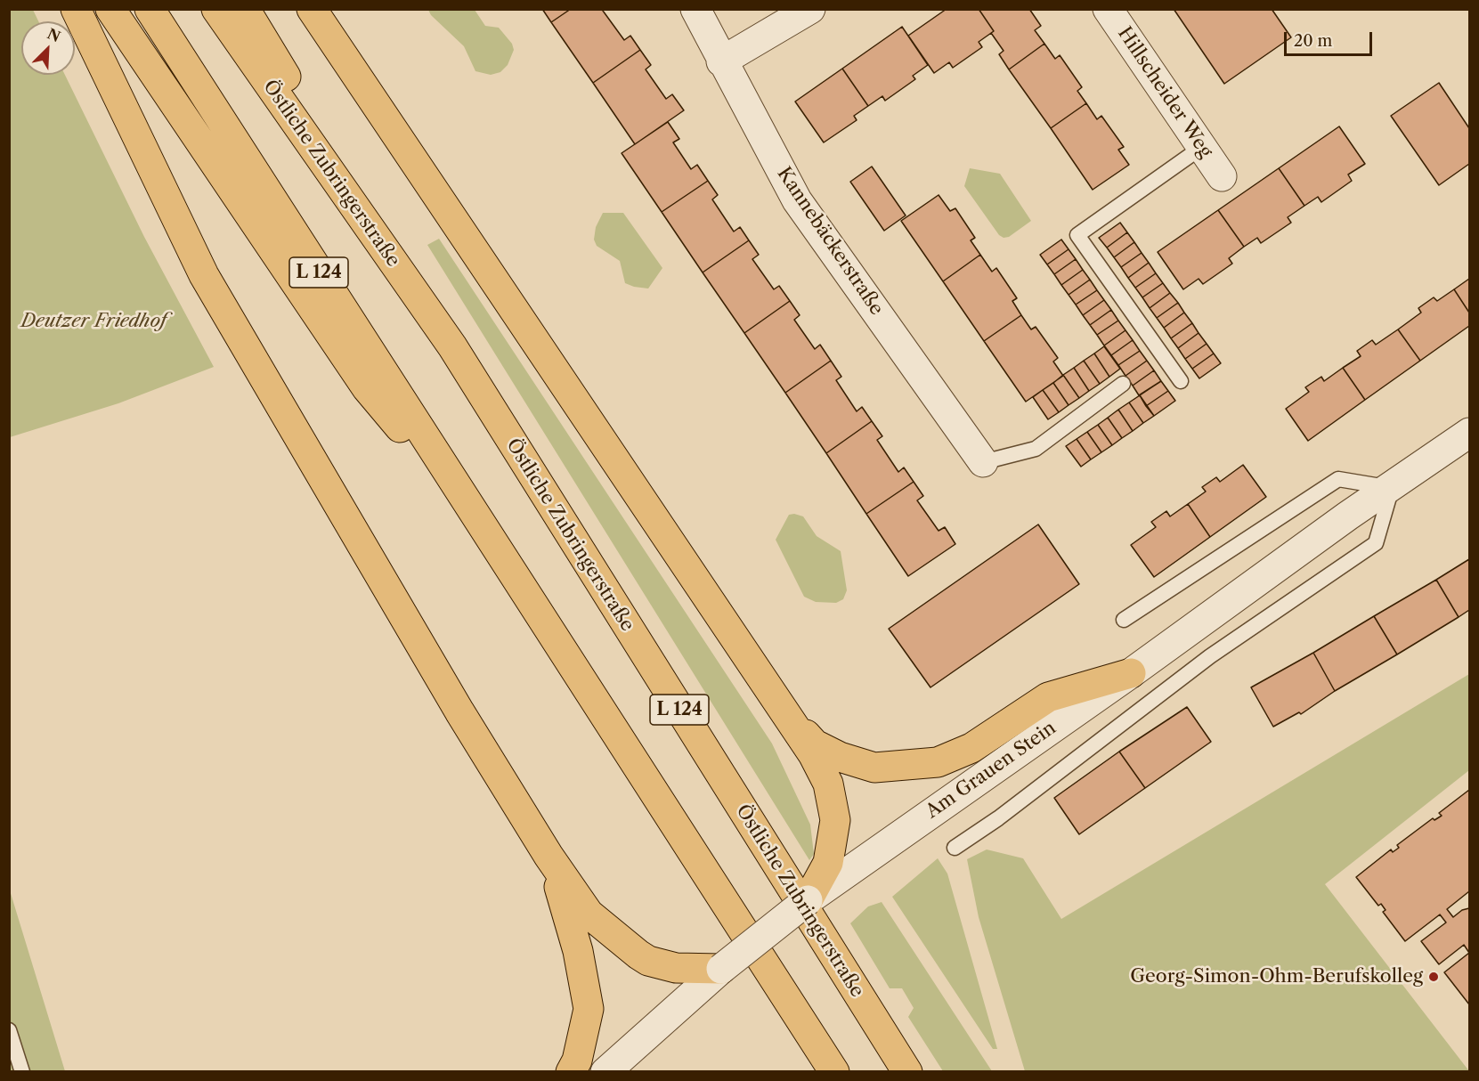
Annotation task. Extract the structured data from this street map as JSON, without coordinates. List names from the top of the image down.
{
  "streets": {
    "highway": ["Östliche Zubringerstraße", "L 124"],
    "street": ["Hillscheider Weg", "Kannebäckerstraße", "Am Grauen Stein"]
  },
  "crossings": [
    ["Östliche Zubringerstraße", "L 124"]
  ],
  "parks": ["Deutzer Friedhof"],
  "places": ["Georg-Simon-Ohm-Berufskolleg"],
  "scale_bar": "20 m",
  "north": "top right"
}
